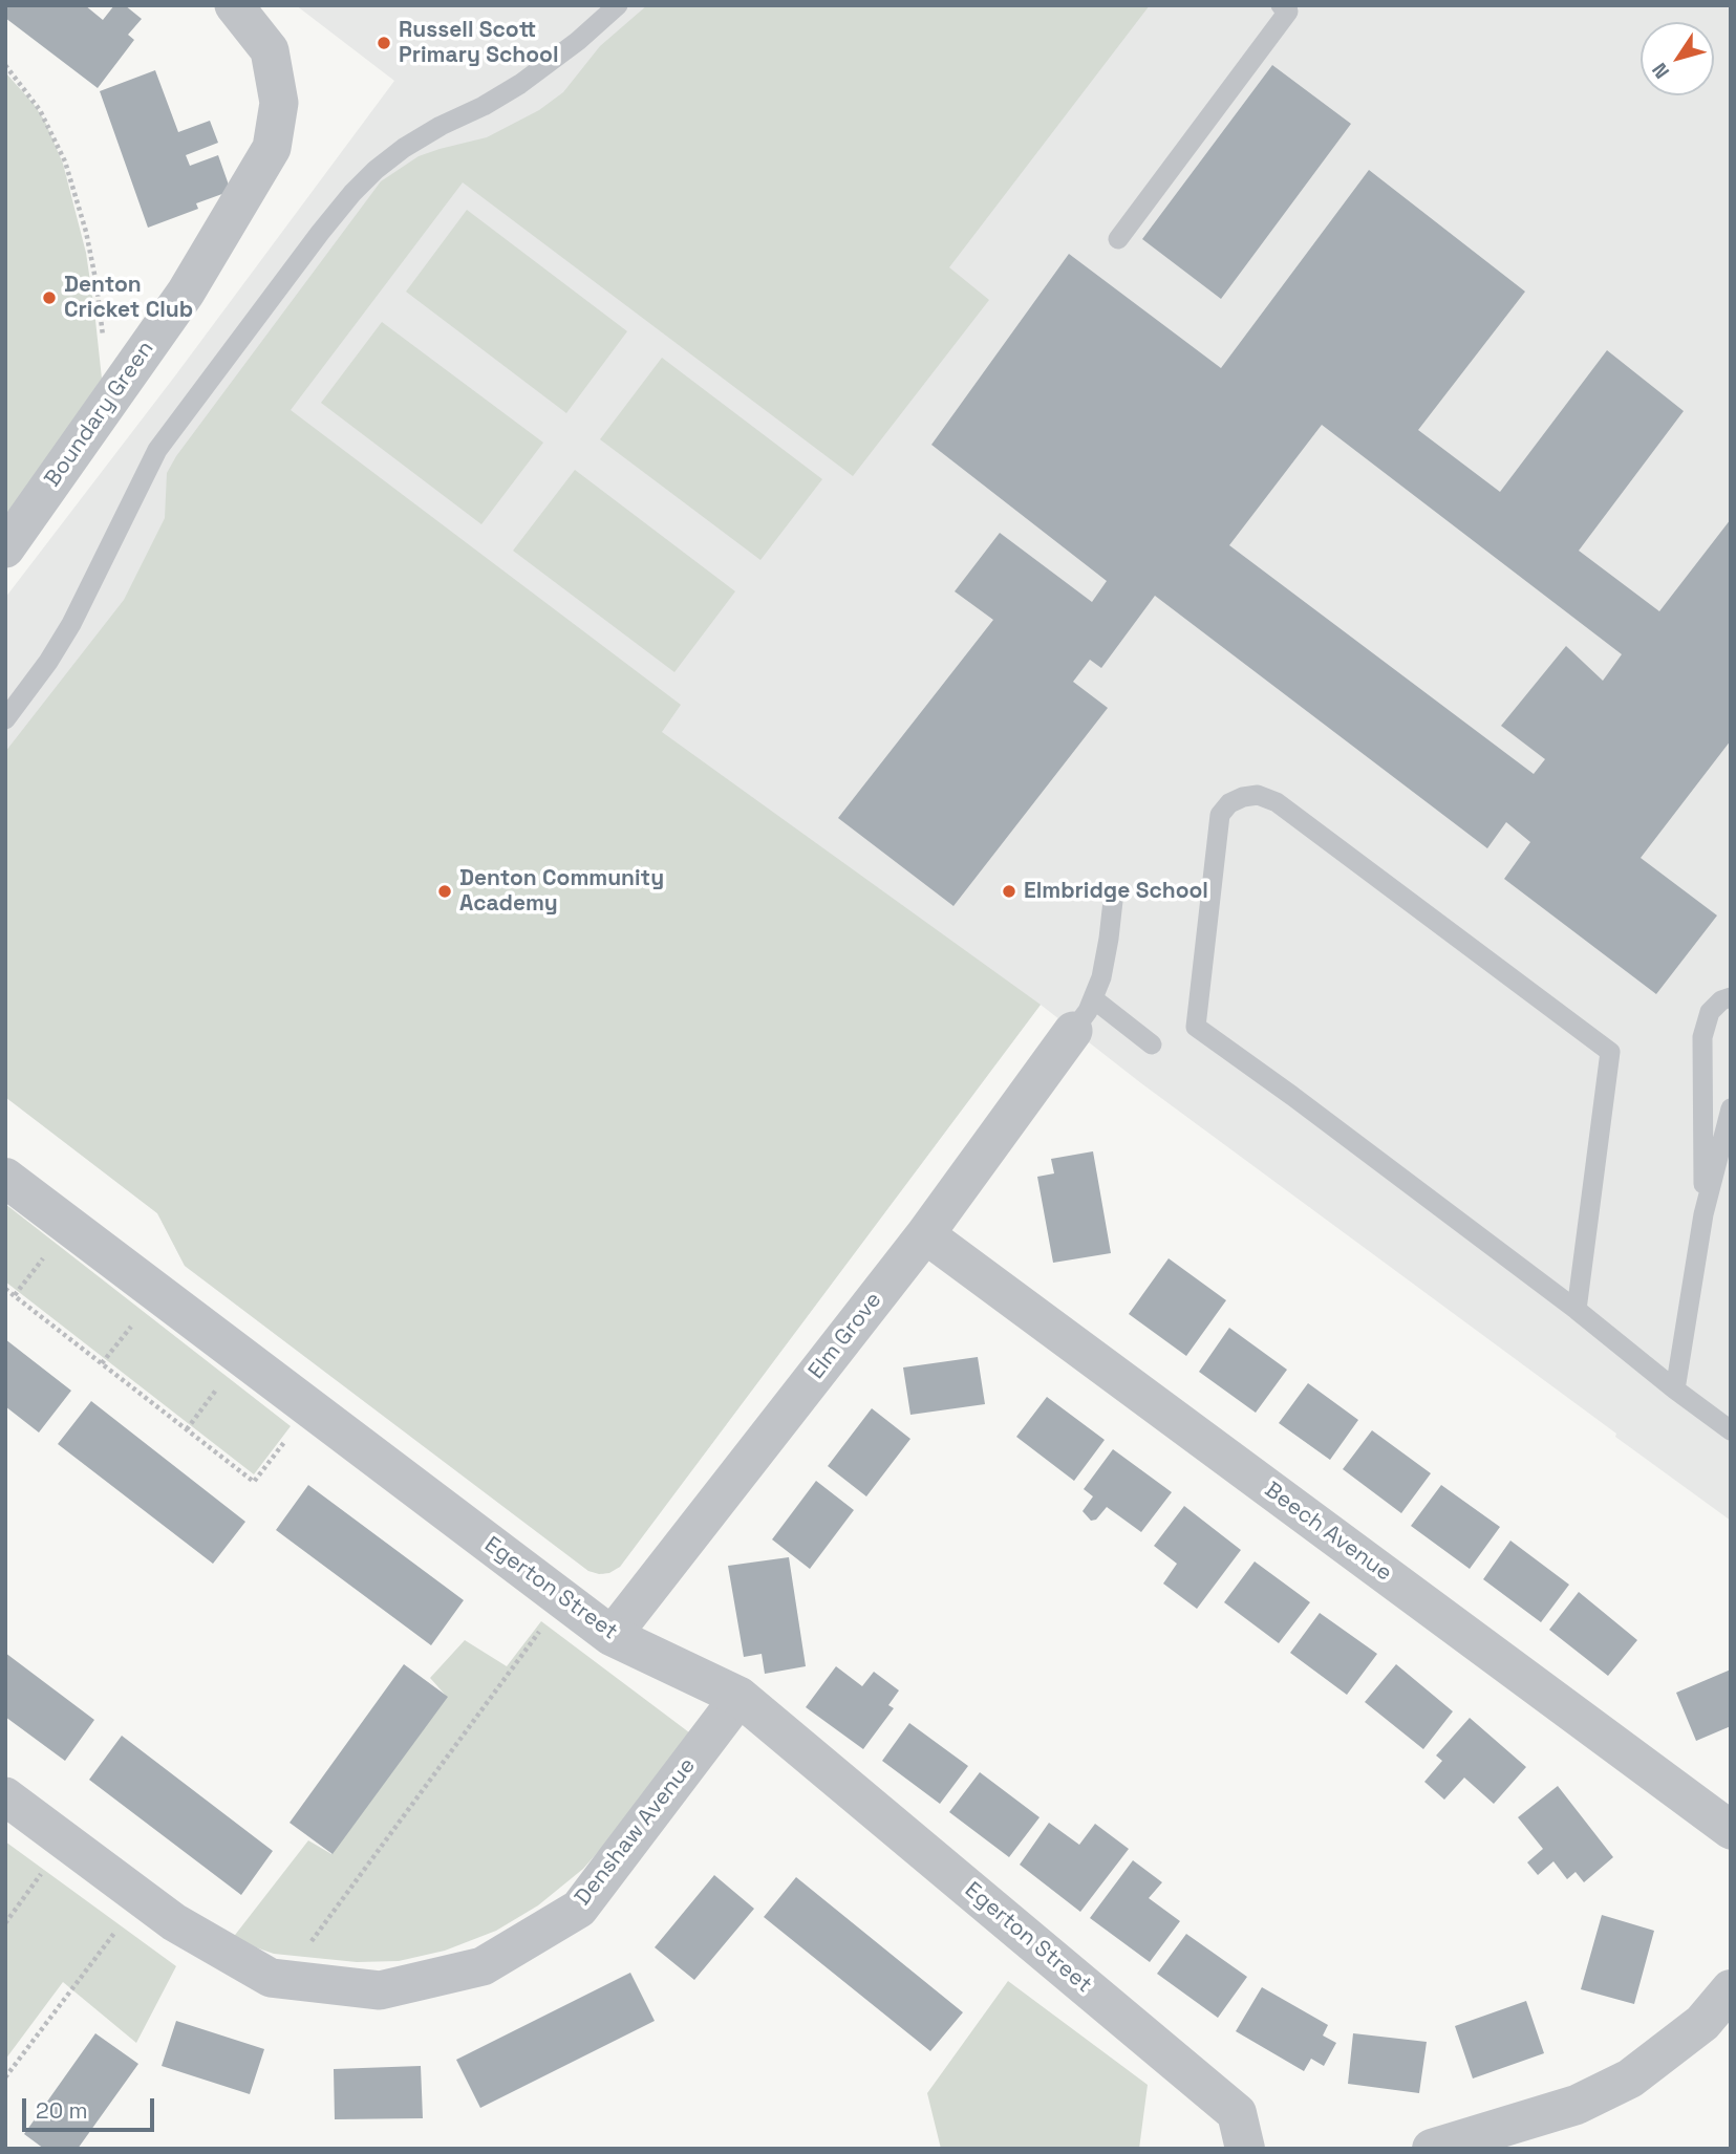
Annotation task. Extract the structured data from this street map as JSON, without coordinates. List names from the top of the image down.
{
  "streets": {
    "street": [
      "Boundary Green",
      "Elm Grove",
      "Beech Avenue",
      "Egerton Street",
      "Denshaw Avenue"
    ]
  },
  "crossings": [
    ["Elm Grove", "Beech Avenue"],
    ["Elm Grove", "Egerton Street"],
    ["Egerton Street", "Denshaw Avenue"]
  ],
  "places": [
    "Russell Scott Primary School",
    "Denton Cricket Club",
    "Denton Community Academy",
    "Elmbridge School"
  ],
  "scale_bar": "20 m",
  "north": "bottom left"
}
